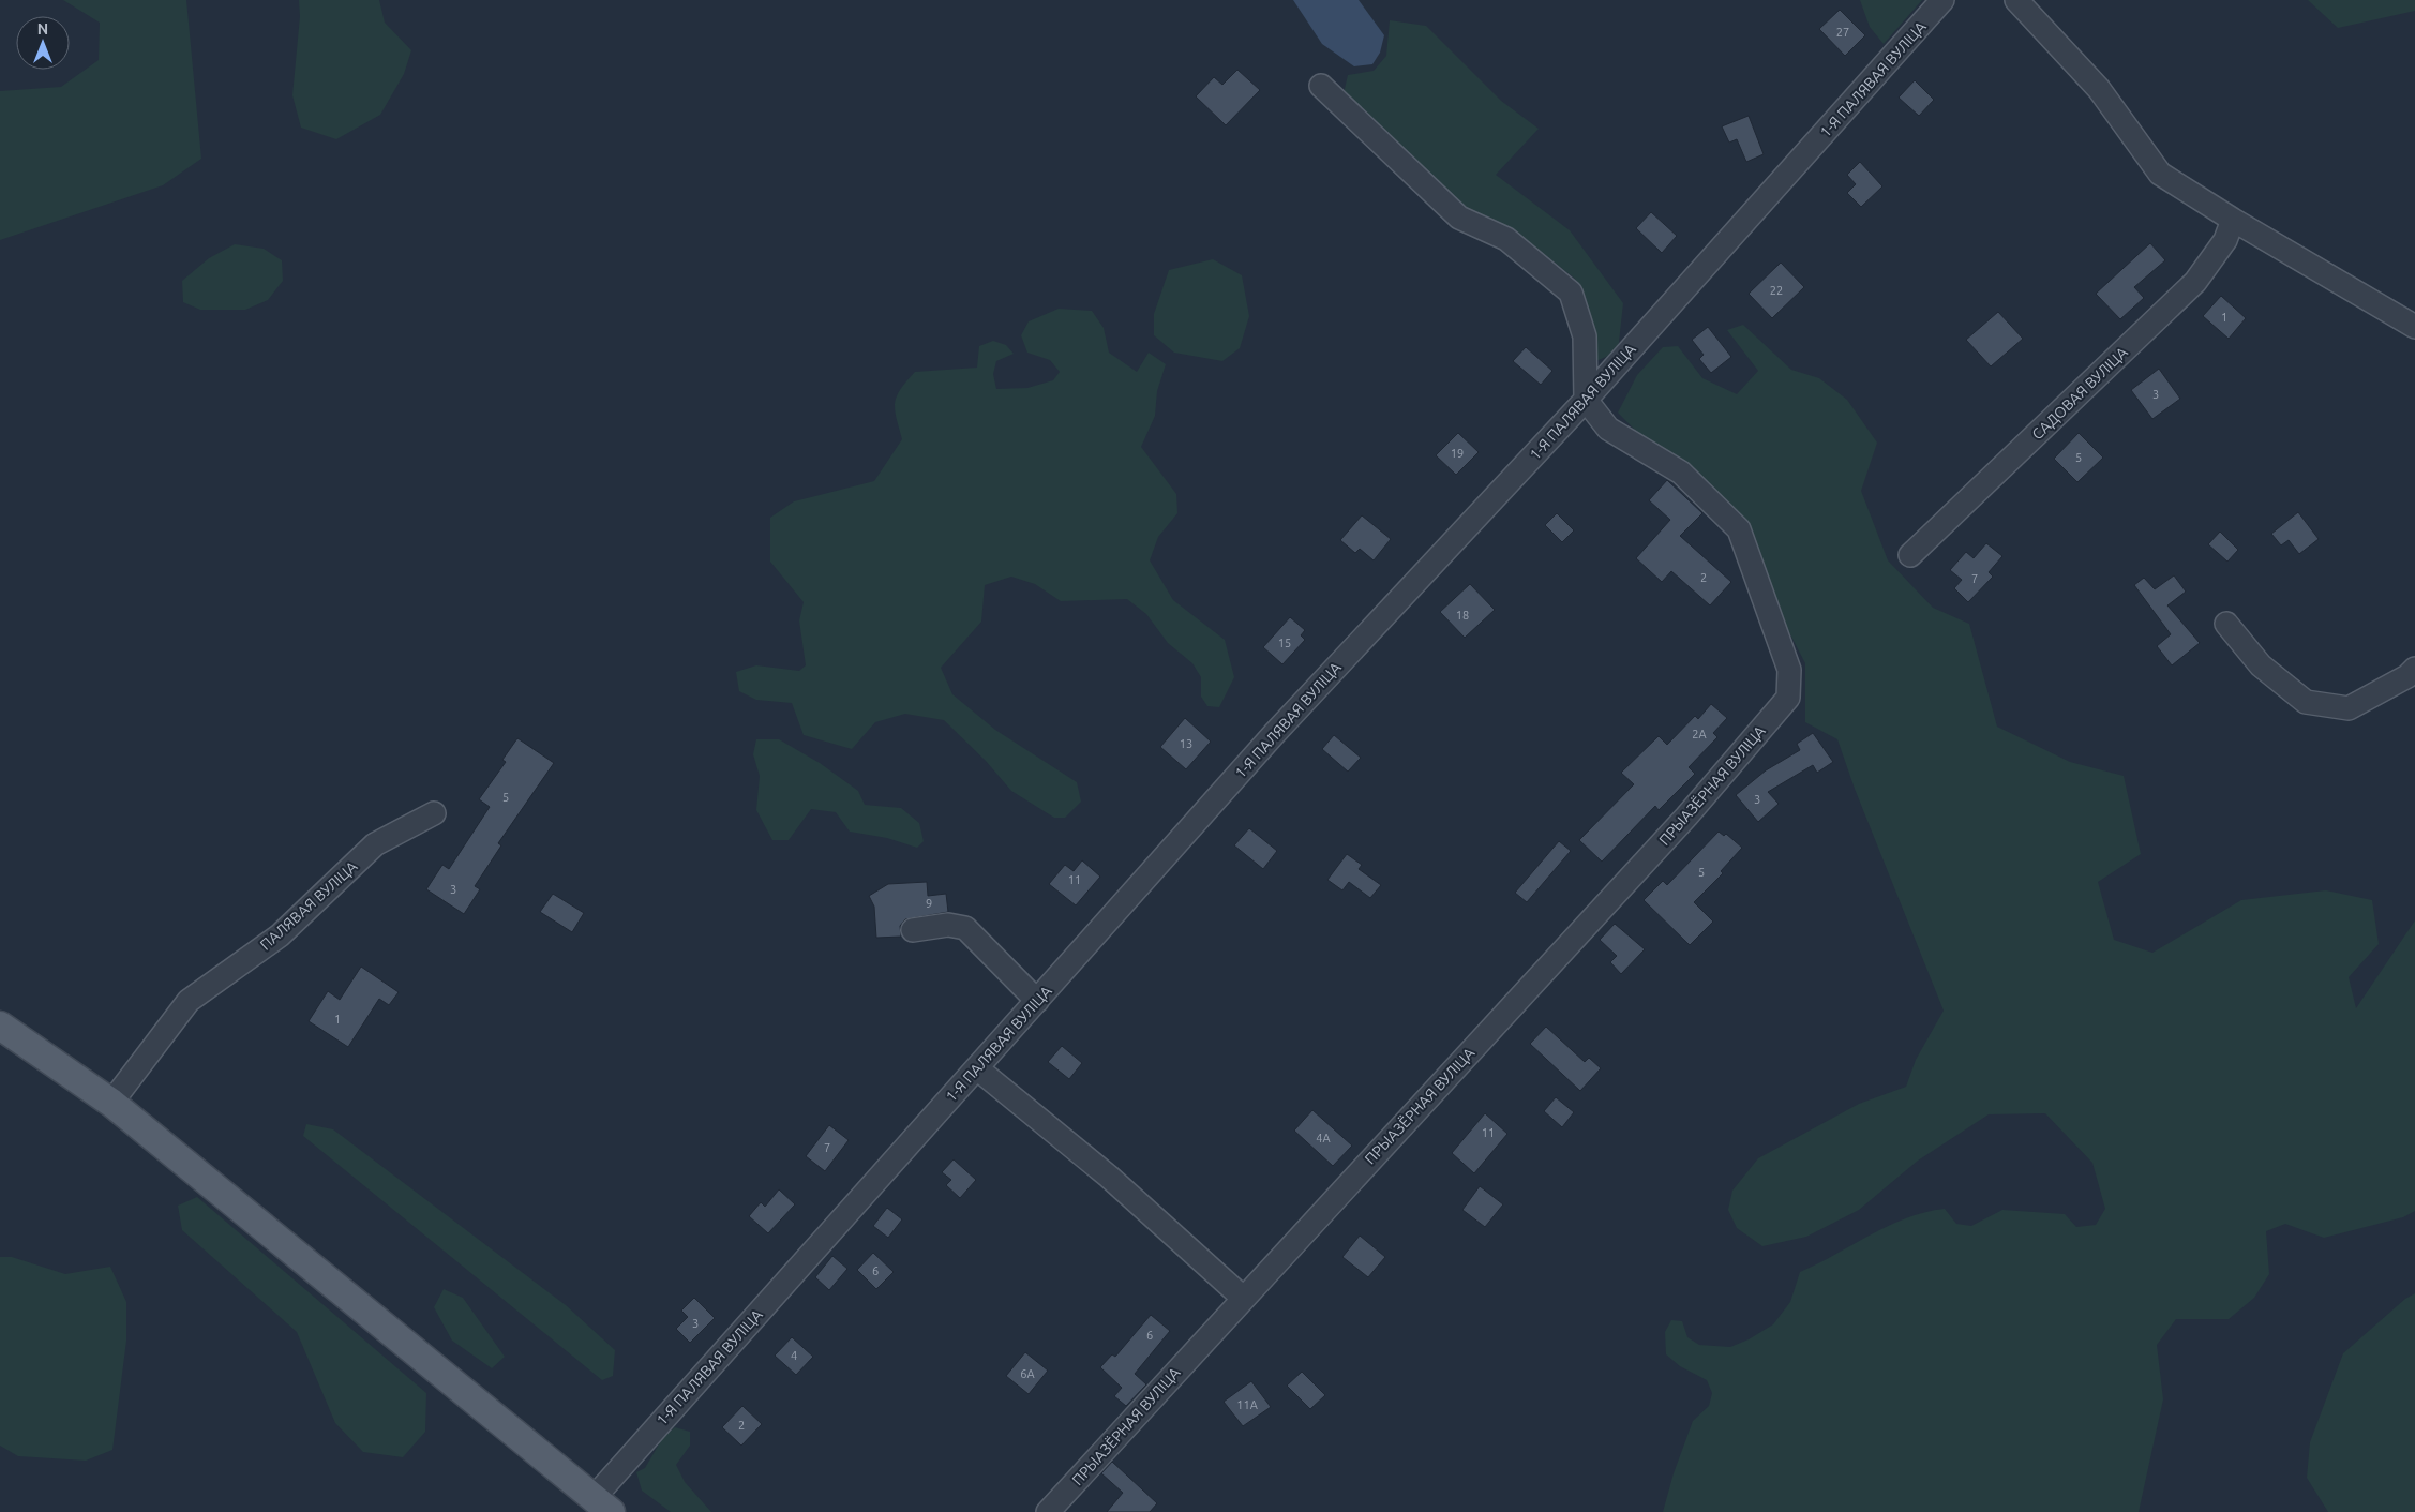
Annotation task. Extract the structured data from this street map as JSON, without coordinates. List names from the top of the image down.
{
  "streets": {
    "street": [
      "1-Я ПАЛЯВАЯ ВУЛІЦА",
      "САДОВАЯ ВУЛІЦА",
      "ПРЫАЗЁРНАЯ ВУЛІЦА",
      "ПАЛЯВАЯ ВУЛІЦА"
    ]
  },
  "crossings": [
    ["1-Я ПАЛЯВАЯ ВУЛІЦА", "ПРЫАЗЁРНАЯ ВУЛІЦА"]
  ],
  "house_numbers": [
    "27",
    "22",
    "1",
    "3",
    "19",
    "5",
    "2",
    "7",
    "18",
    "15",
    "2А",
    "13",
    "5",
    "3",
    "5",
    "11",
    "3",
    "9",
    "1",
    "11",
    "4А",
    "7",
    "6",
    "3",
    "6",
    "4",
    "6А",
    "11А",
    "2"
  ],
  "north": "top"
}
